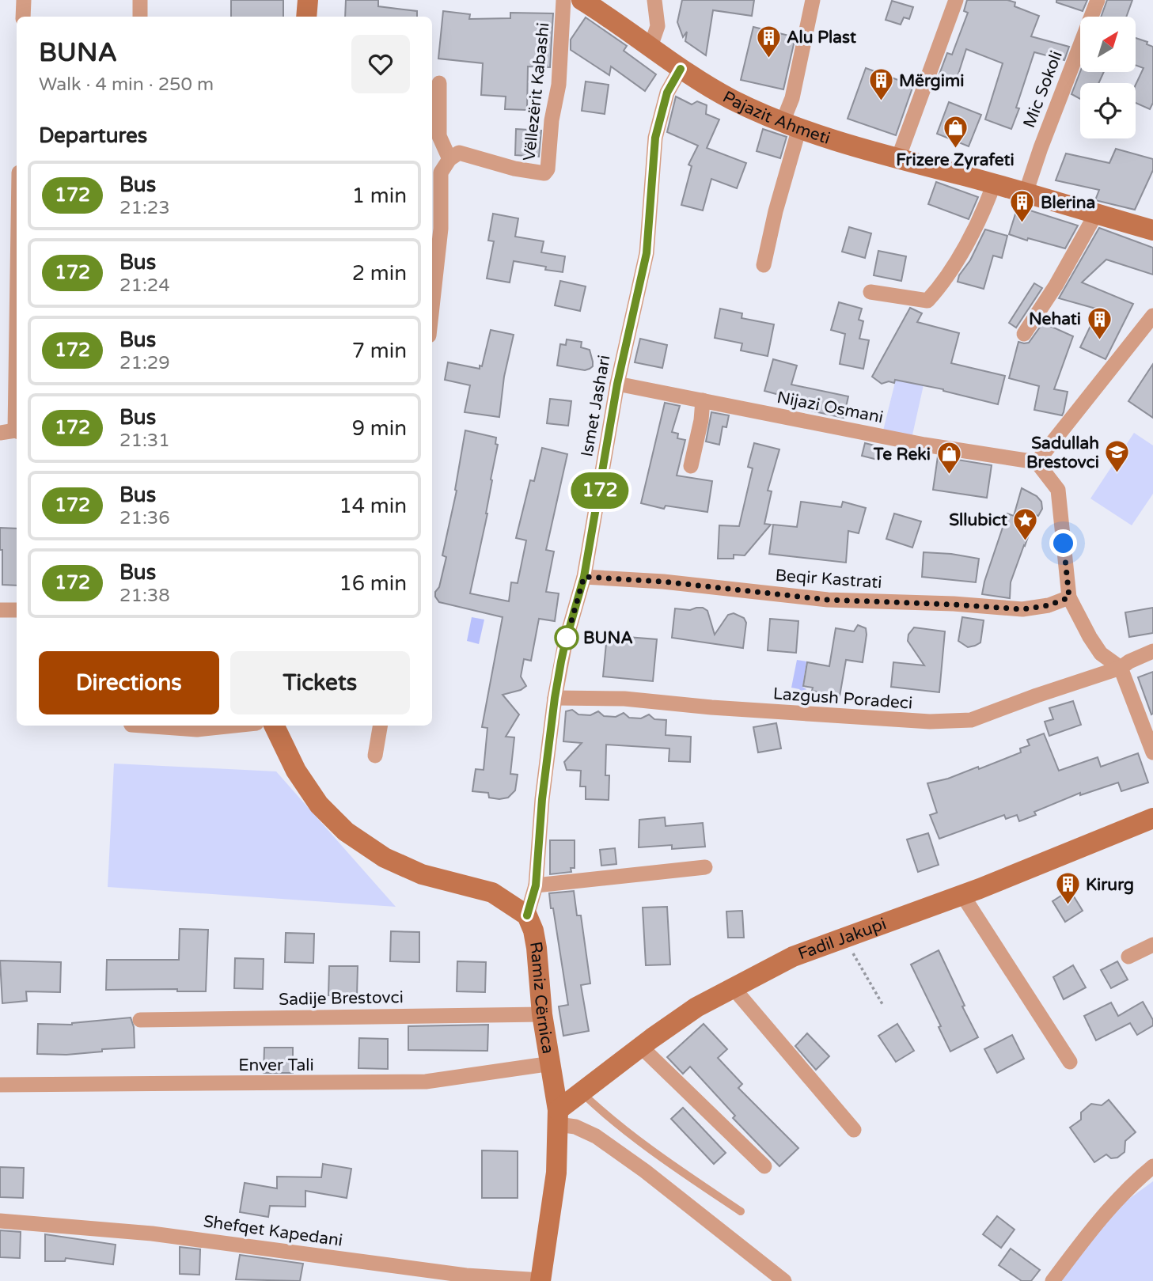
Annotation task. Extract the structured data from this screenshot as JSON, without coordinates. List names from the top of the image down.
{
  "streets": {
    "street": [
      "Mic Sokoli",
      "Vëllezërit Kabashi",
      "Pajazit Ahmeti",
      "Ismet Jashari",
      "Nijazi Osmani",
      "Beqir Kastrati",
      "Lazgush Poradeci",
      "Fadil Jakupi",
      "Ramiz Cërnica",
      "Sadije Brestovci",
      "Enver Tali",
      "Shefqet Kapedani"
    ]
  },
  "crossings": [
    ["Mic Sokoli", "Pajazit Ahmeti"],
    ["Pajazit Ahmeti", "Ismet Jashari"],
    ["Ismet Jashari", "Nijazi Osmani"],
    ["Ismet Jashari", "Beqir Kastrati"],
    ["Ismet Jashari", "Lazgush Poradeci"],
    ["Ismet Jashari", "Ramiz Cërnica"],
    ["Fadil Jakupi", "Ramiz Cërnica"],
    ["Ramiz Cërnica", "Sadije Brestovci"],
    ["Ramiz Cërnica", "Enver Tali"],
    ["Ramiz Cërnica", "Shefqet Kapedani"]
  ],
  "places": {
    "building": [
      "Alu Plast",
      "Mërgimi",
      "Blerina",
      "Nehati",
      "Kirurg"
    ],
    "shop": ["Frizere Zyrafeti", "Te Reki"],
    "school or university": ["Sadullah Brestovci"],
    "place": ["Sllubict"],
    "other": ["BUNA"]
  },
  "lines": ["bus line 172"],
  "north": "top right",
  "page": {
    "on_map": "172",
    "heading": [
      ["BUNA", "Walk · 4 min · 250 m"],
      "Departures"
    ],
    "list": [
      {
        "mark": "172",
        "name": "Bus",
        "note": "21:23",
        "value": "1 min"
      },
      {
        "mark": "172",
        "name": "Bus",
        "note": "21:24",
        "value": "2 min"
      },
      {
        "mark": "172",
        "name": "Bus",
        "note": "21:29",
        "value": "7 min"
      },
      {
        "mark": "172",
        "name": "Bus",
        "note": "21:31",
        "value": "9 min"
      },
      {
        "mark": "172",
        "name": "Bus",
        "note": "21:36",
        "value": "14 min"
      },
      {
        "mark": "172",
        "name": "Bus",
        "note": "21:38",
        "value": "16 min"
      }
    ],
    "buttons": ["Directions", "Tickets"]
  }
}
